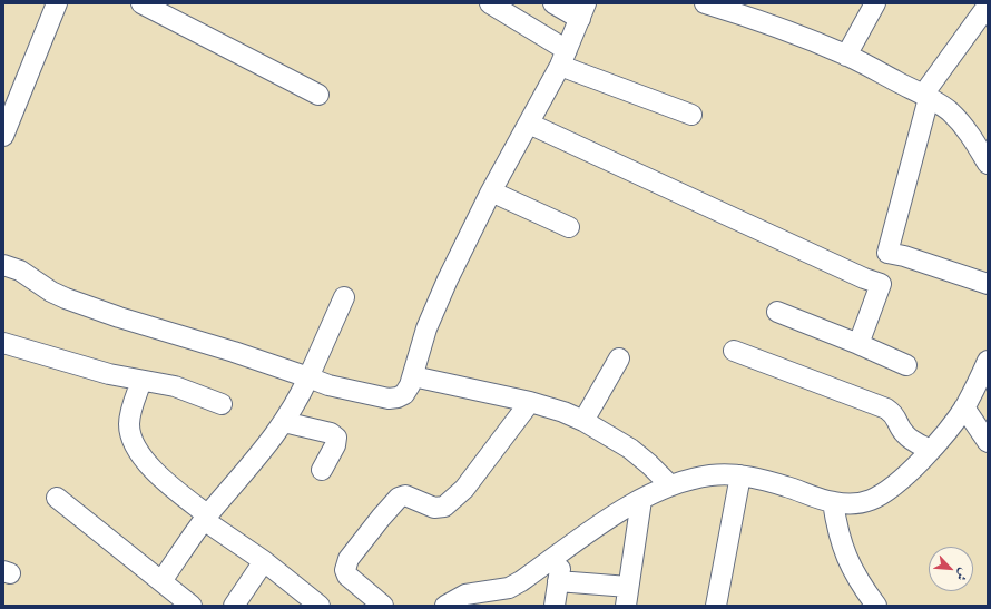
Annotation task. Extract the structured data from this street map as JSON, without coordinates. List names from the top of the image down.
{
  "north": "bottom right"
}
